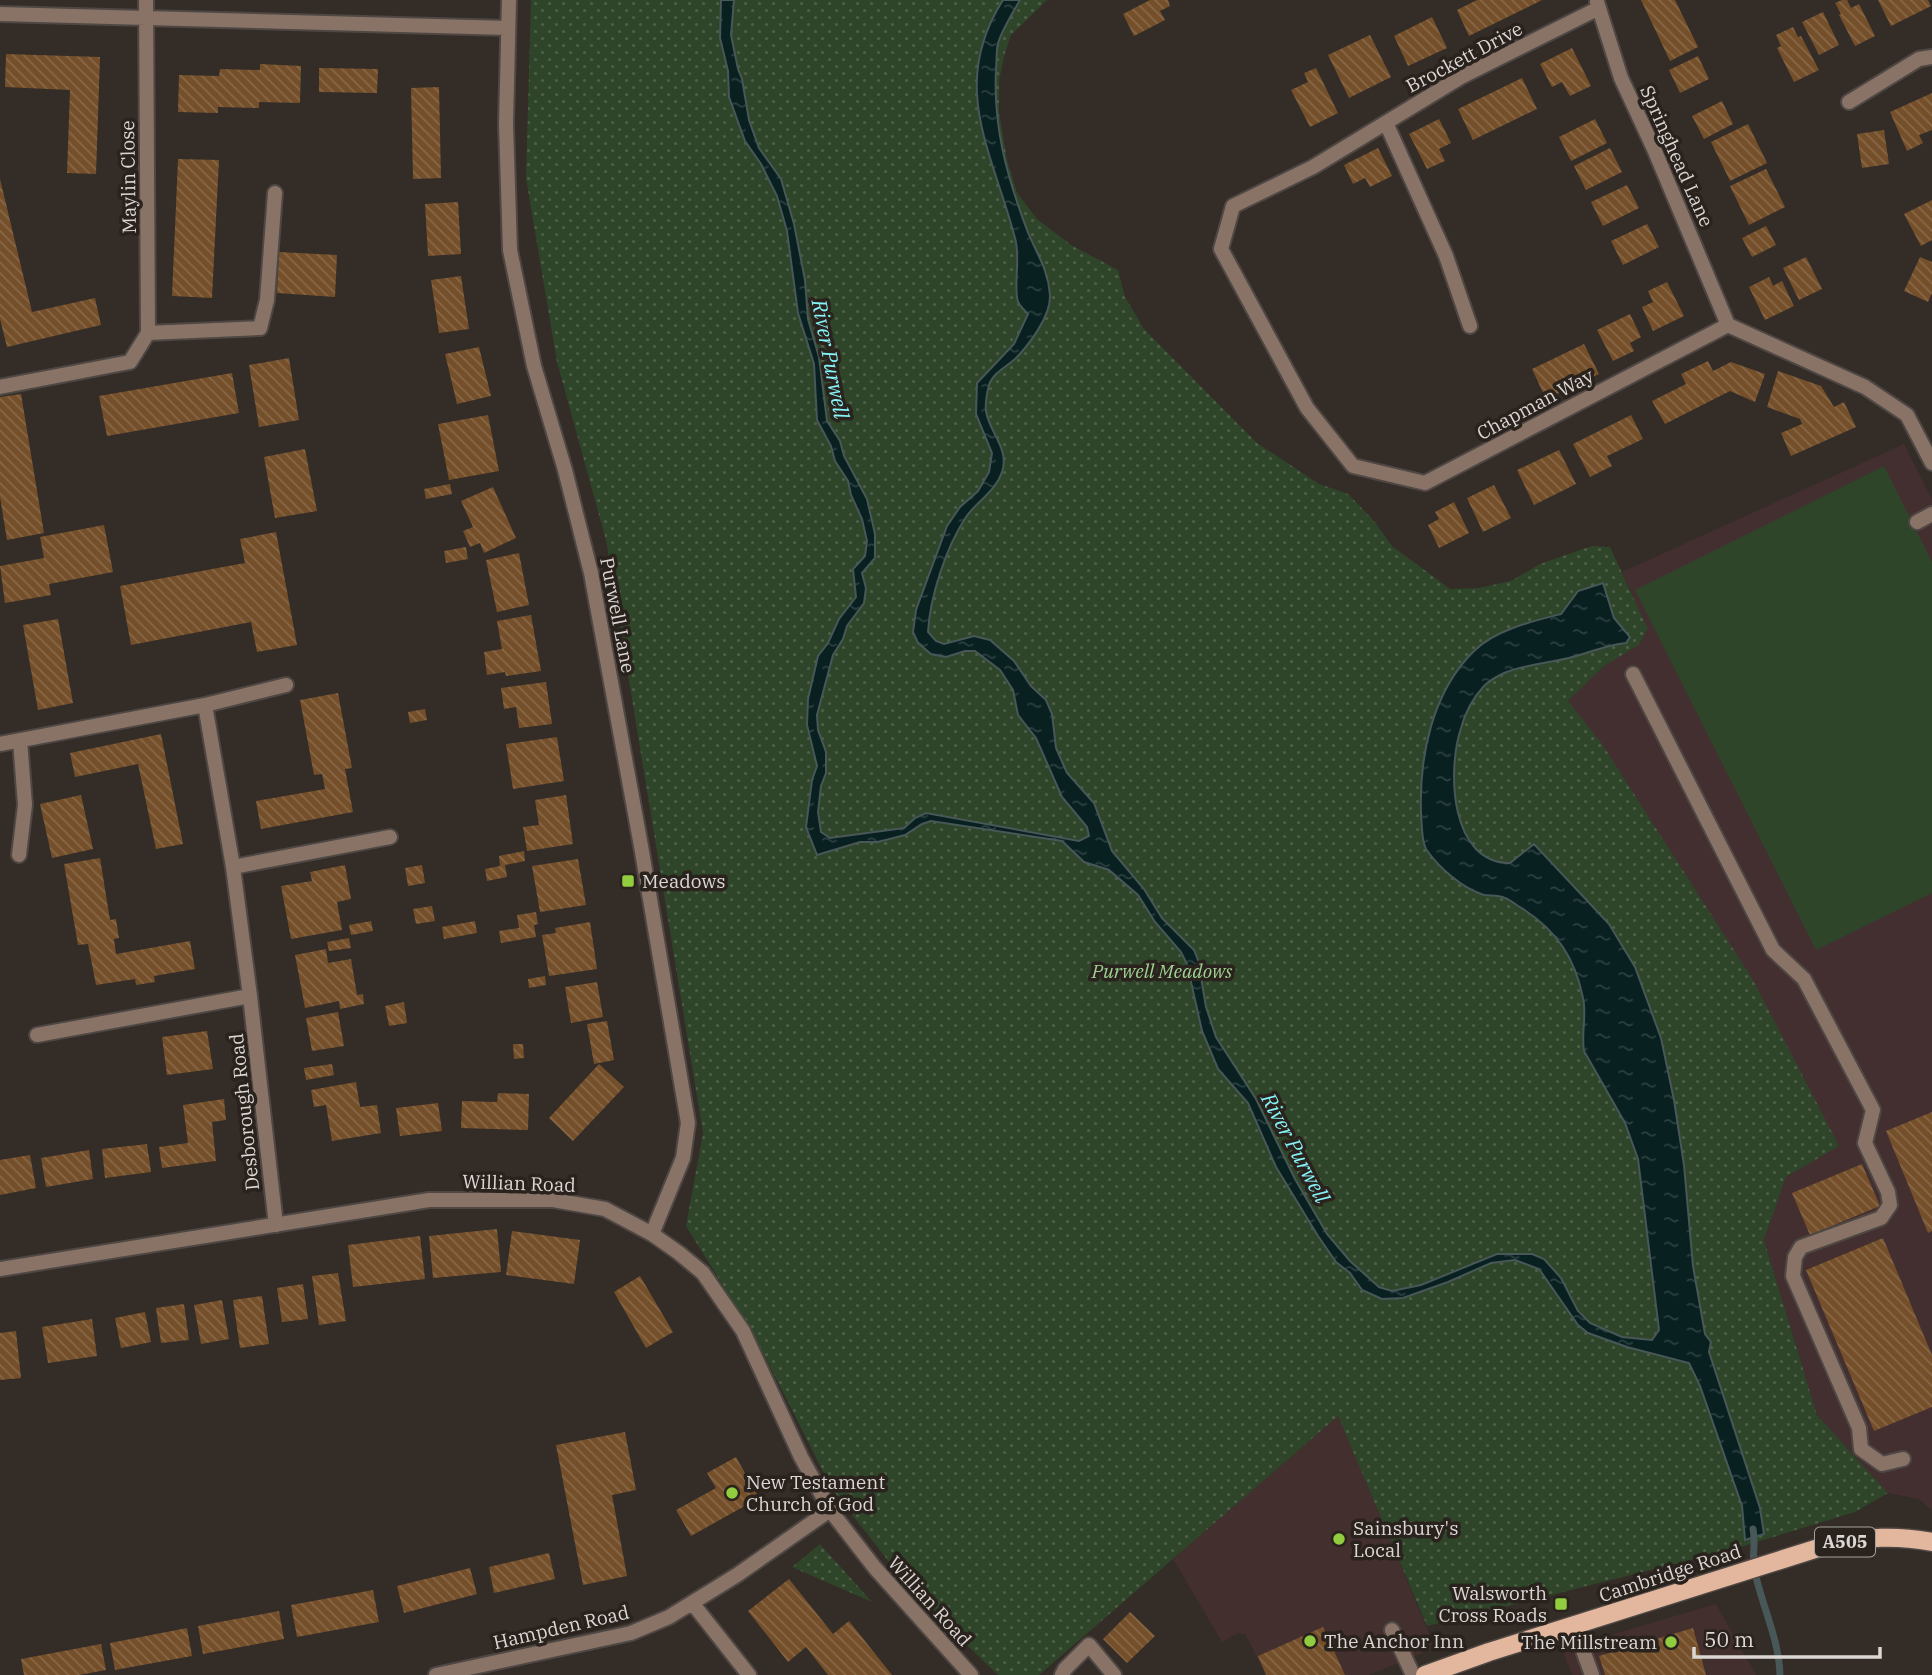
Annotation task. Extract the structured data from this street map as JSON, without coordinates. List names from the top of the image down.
{
  "streets": {
    "main road": ["A505", "Cambridge Road"],
    "street": [
      "Brockett Drive",
      "Springhead Lane",
      "Maylin Close",
      "Chapman Way",
      "Purwell Lane",
      "Desborough Road",
      "Willian Road",
      "Hampden Road"
    ]
  },
  "crossings": [
    ["Brockett Drive", "Springhead Lane"],
    ["Brockett Drive", "Chapman Way"],
    ["Springhead Lane", "Chapman Way"],
    ["Purwell Lane", "Willian Road"],
    ["Desborough Road", "Willian Road"],
    ["Willian Road", "Hampden Road"]
  ],
  "water": ["River Purwell"],
  "parks": ["Purwell Meadows"],
  "places": {
    "transit": ["Meadows", "Walsworth Cross Roads"],
    "other": [
      "New Testament Church of God",
      "Sainsbury's Local",
      "The Anchor Inn",
      "The Millstream"
    ]
  },
  "scale_bar": "50 m"
}
